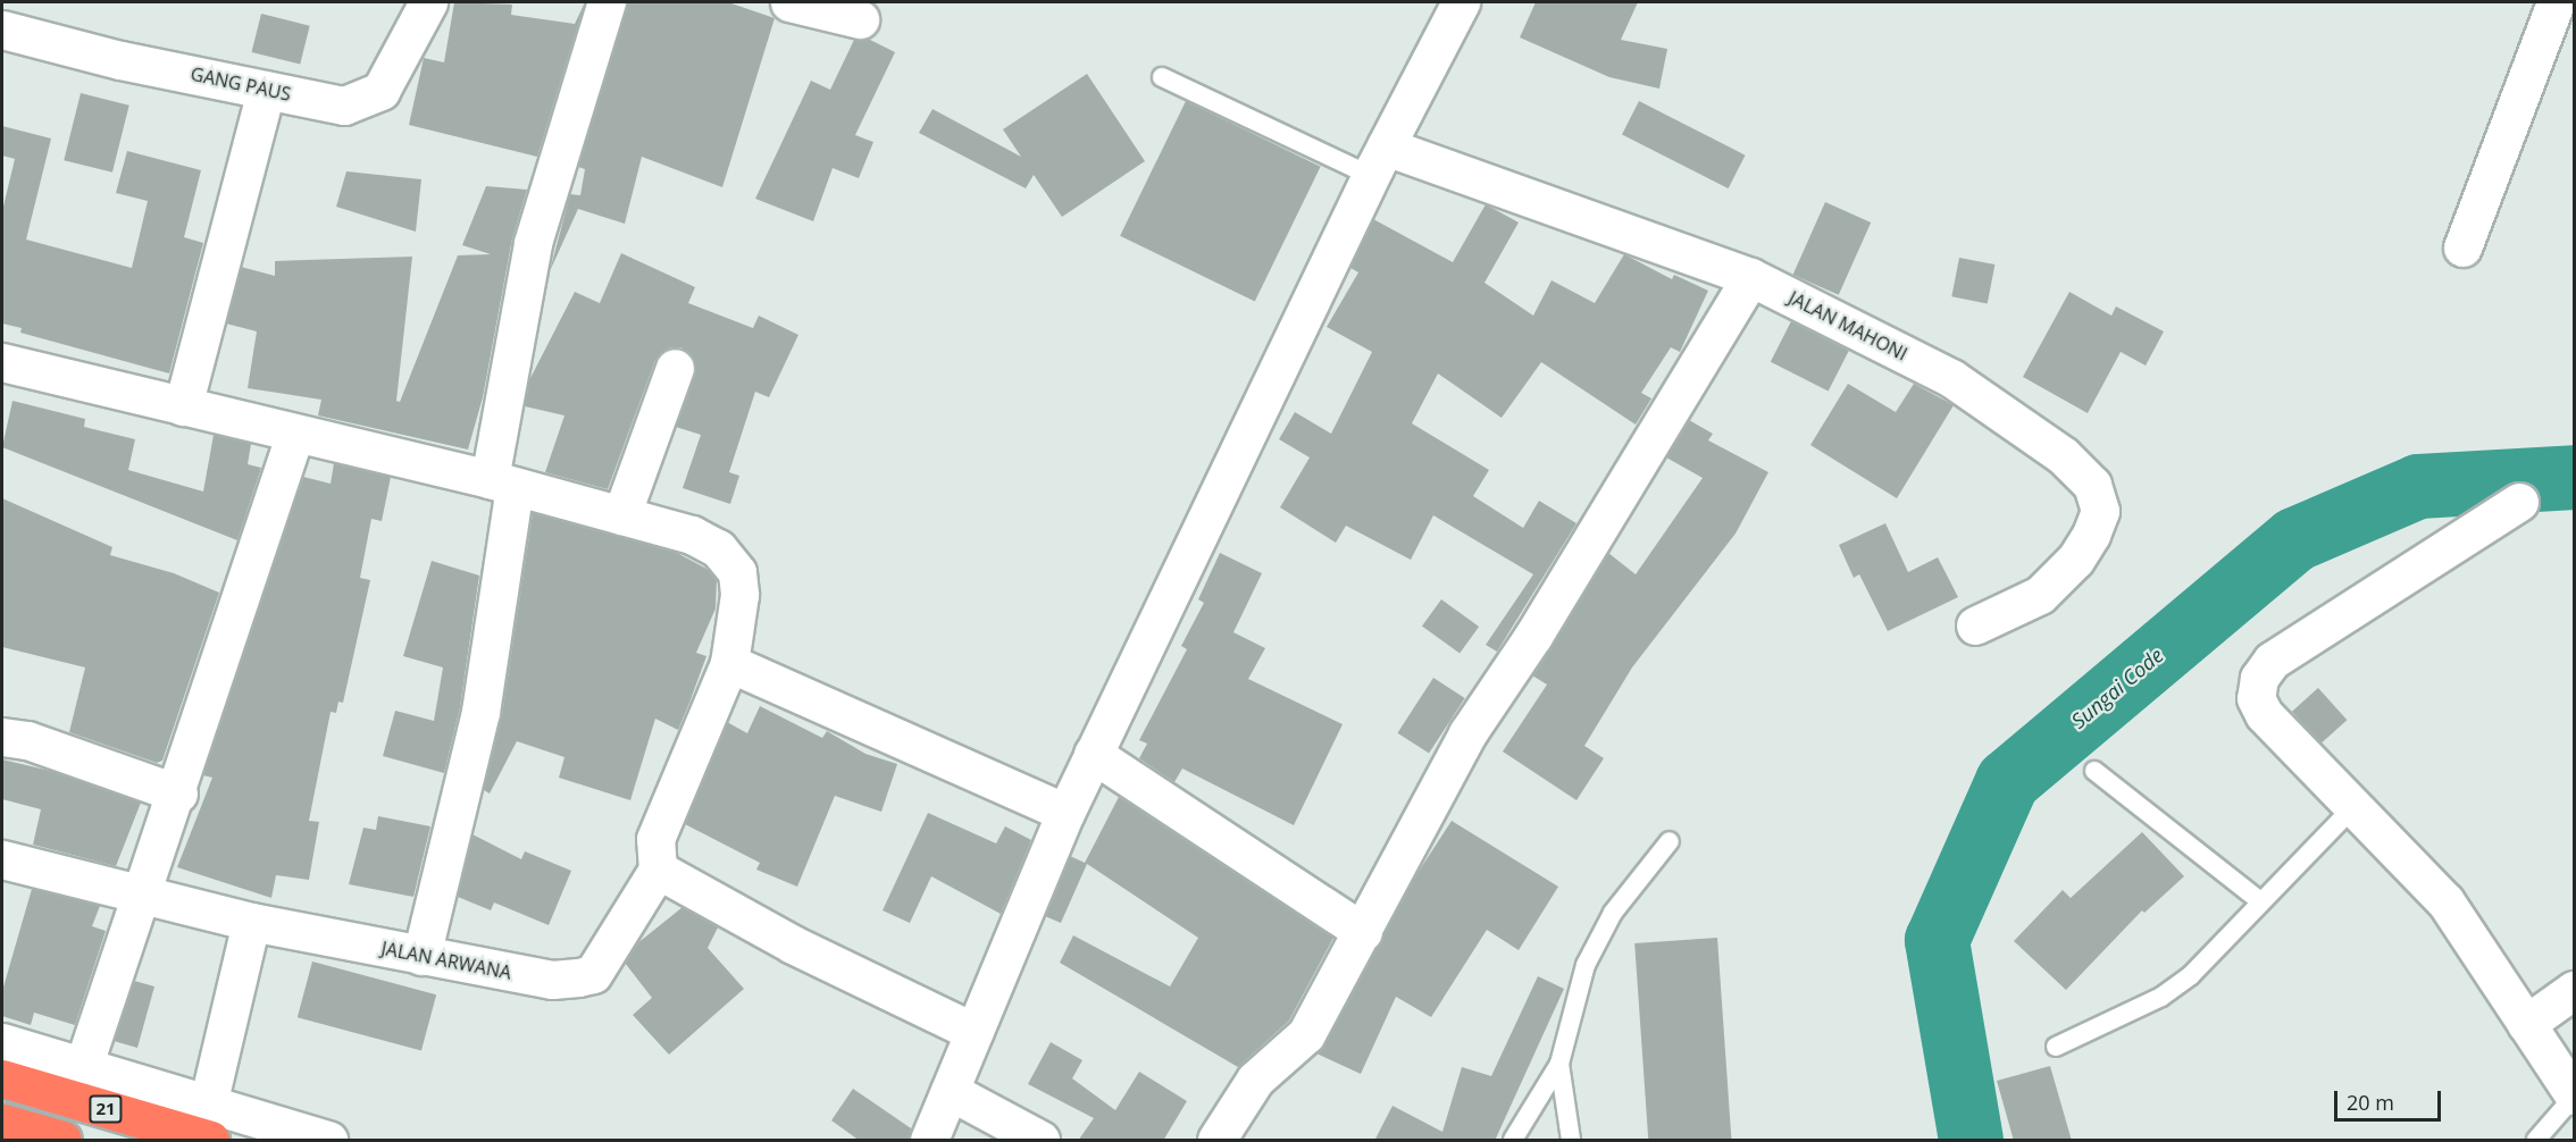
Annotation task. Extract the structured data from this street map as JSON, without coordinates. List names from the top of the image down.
{
  "streets": {
    "highway": ["21"],
    "street": ["GANG PAUS", "JALAN MAHONI", "JALAN ARWANA"]
  },
  "water": ["Sungai Code"],
  "scale_bar": "20 m"
}
